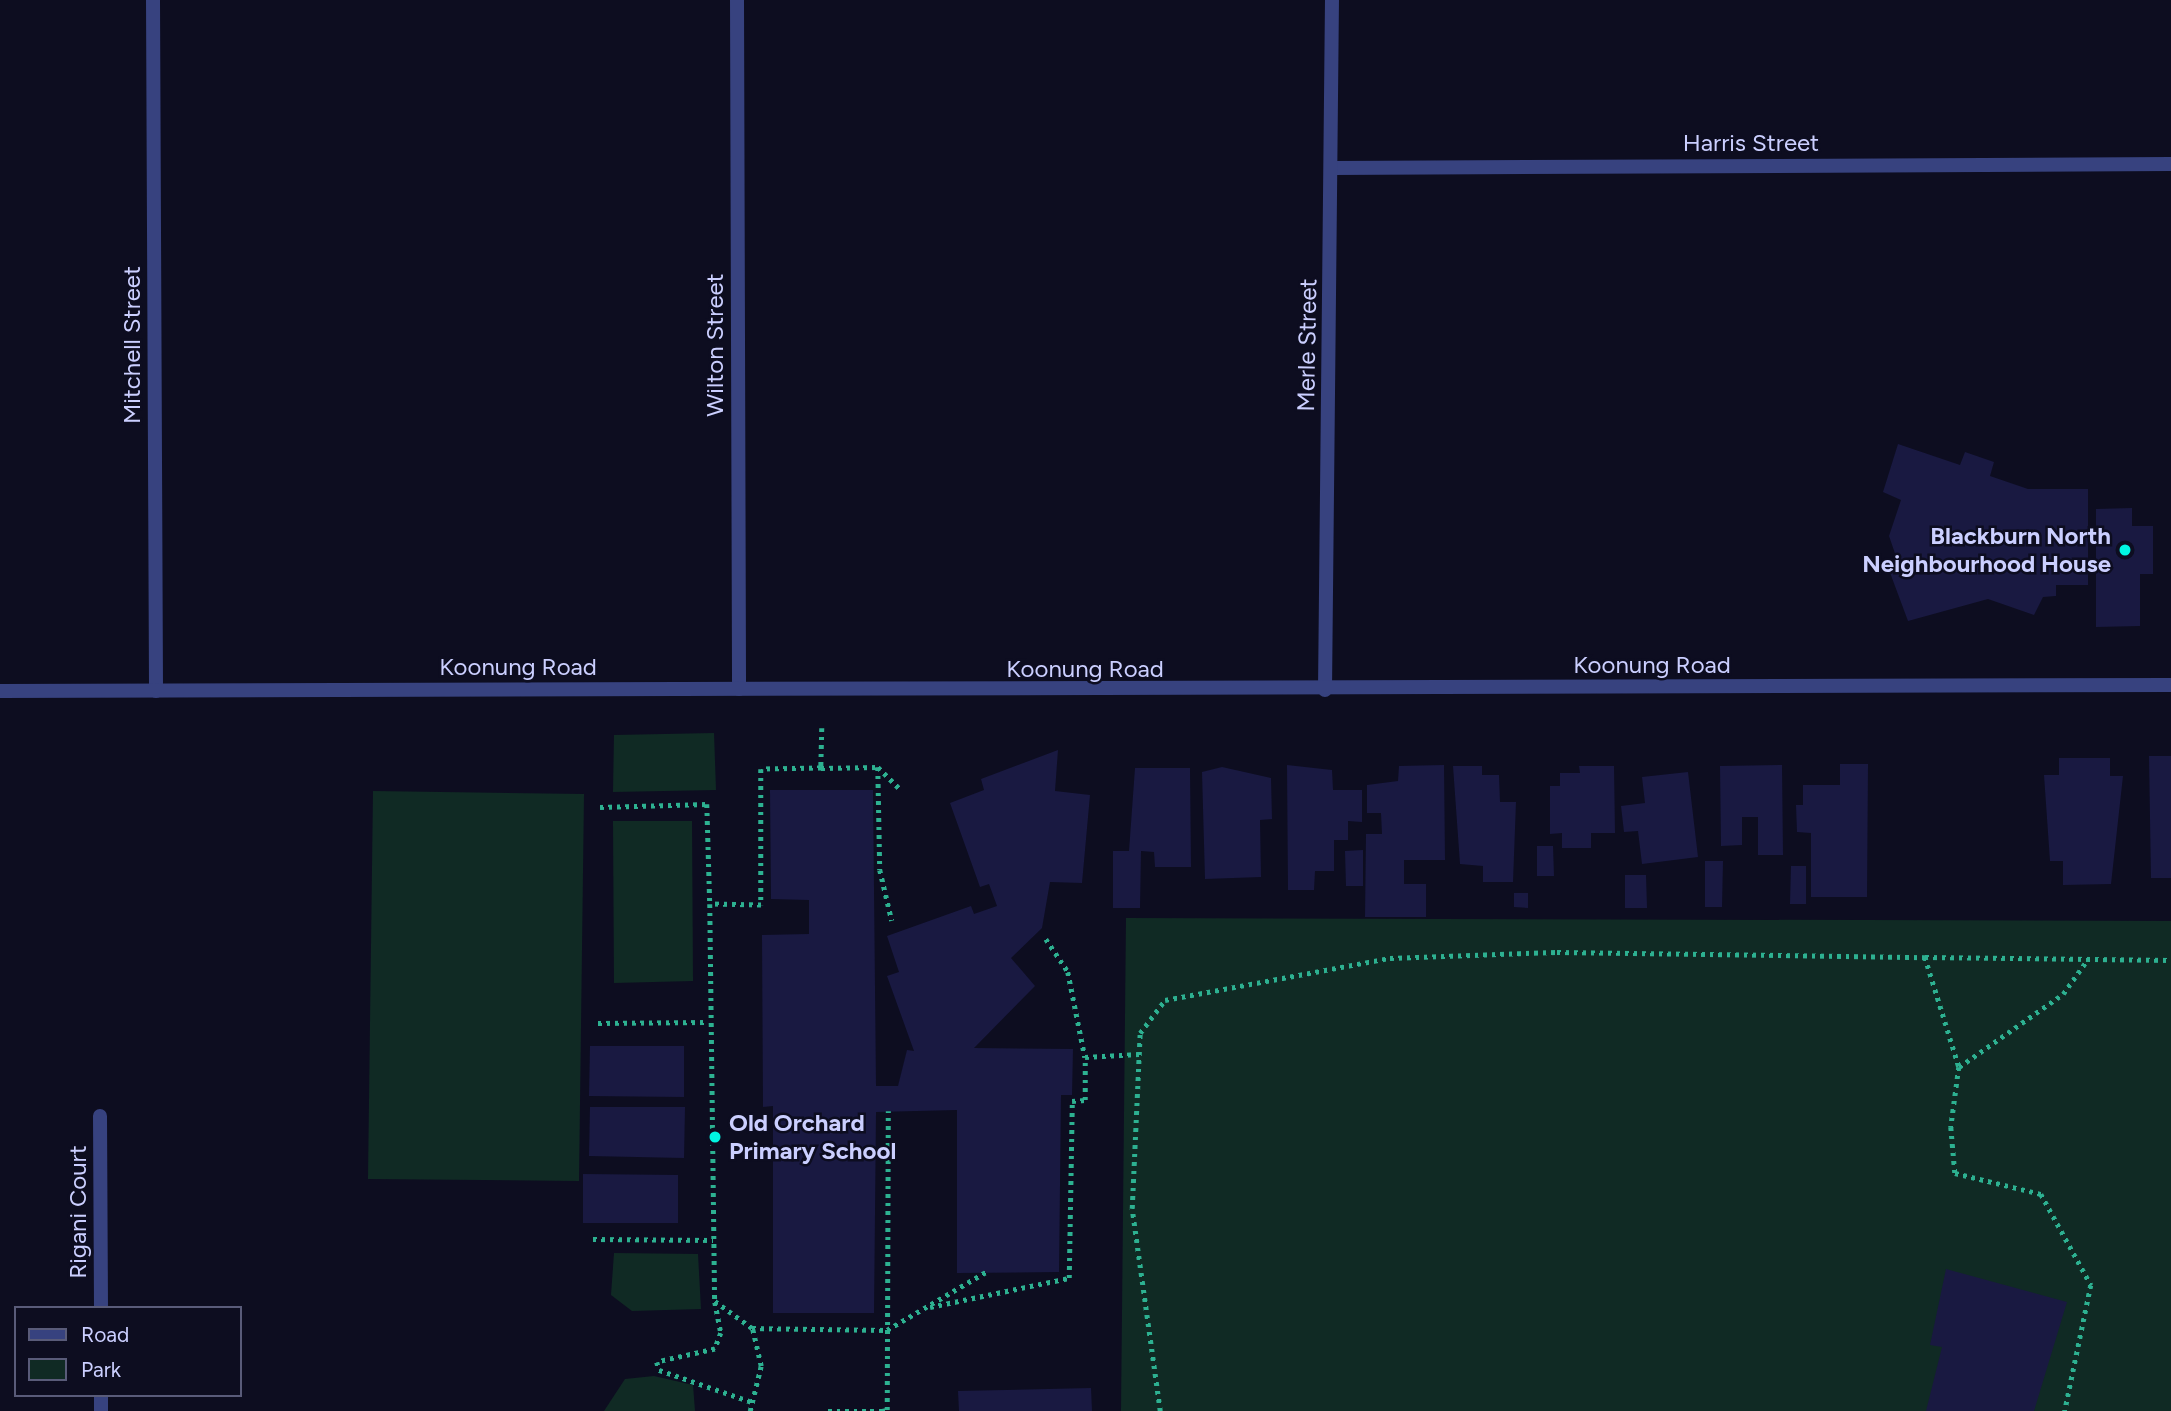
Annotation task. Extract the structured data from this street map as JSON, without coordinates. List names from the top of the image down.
{
  "streets": {
    "street": [
      "Harris Street",
      "Mitchell Street",
      "Wilton Street",
      "Merle Street",
      "Koonung Road",
      "Rigani Court"
    ]
  },
  "crossings": [
    ["Harris Street", "Merle Street"],
    ["Mitchell Street", "Koonung Road"],
    ["Wilton Street", "Koonung Road"],
    ["Merle Street", "Koonung Road"]
  ],
  "places": ["Blackburn North Neighbourhood House", "Old Orchard Primary School"],
  "legend": ["Road", "Park"]
}
